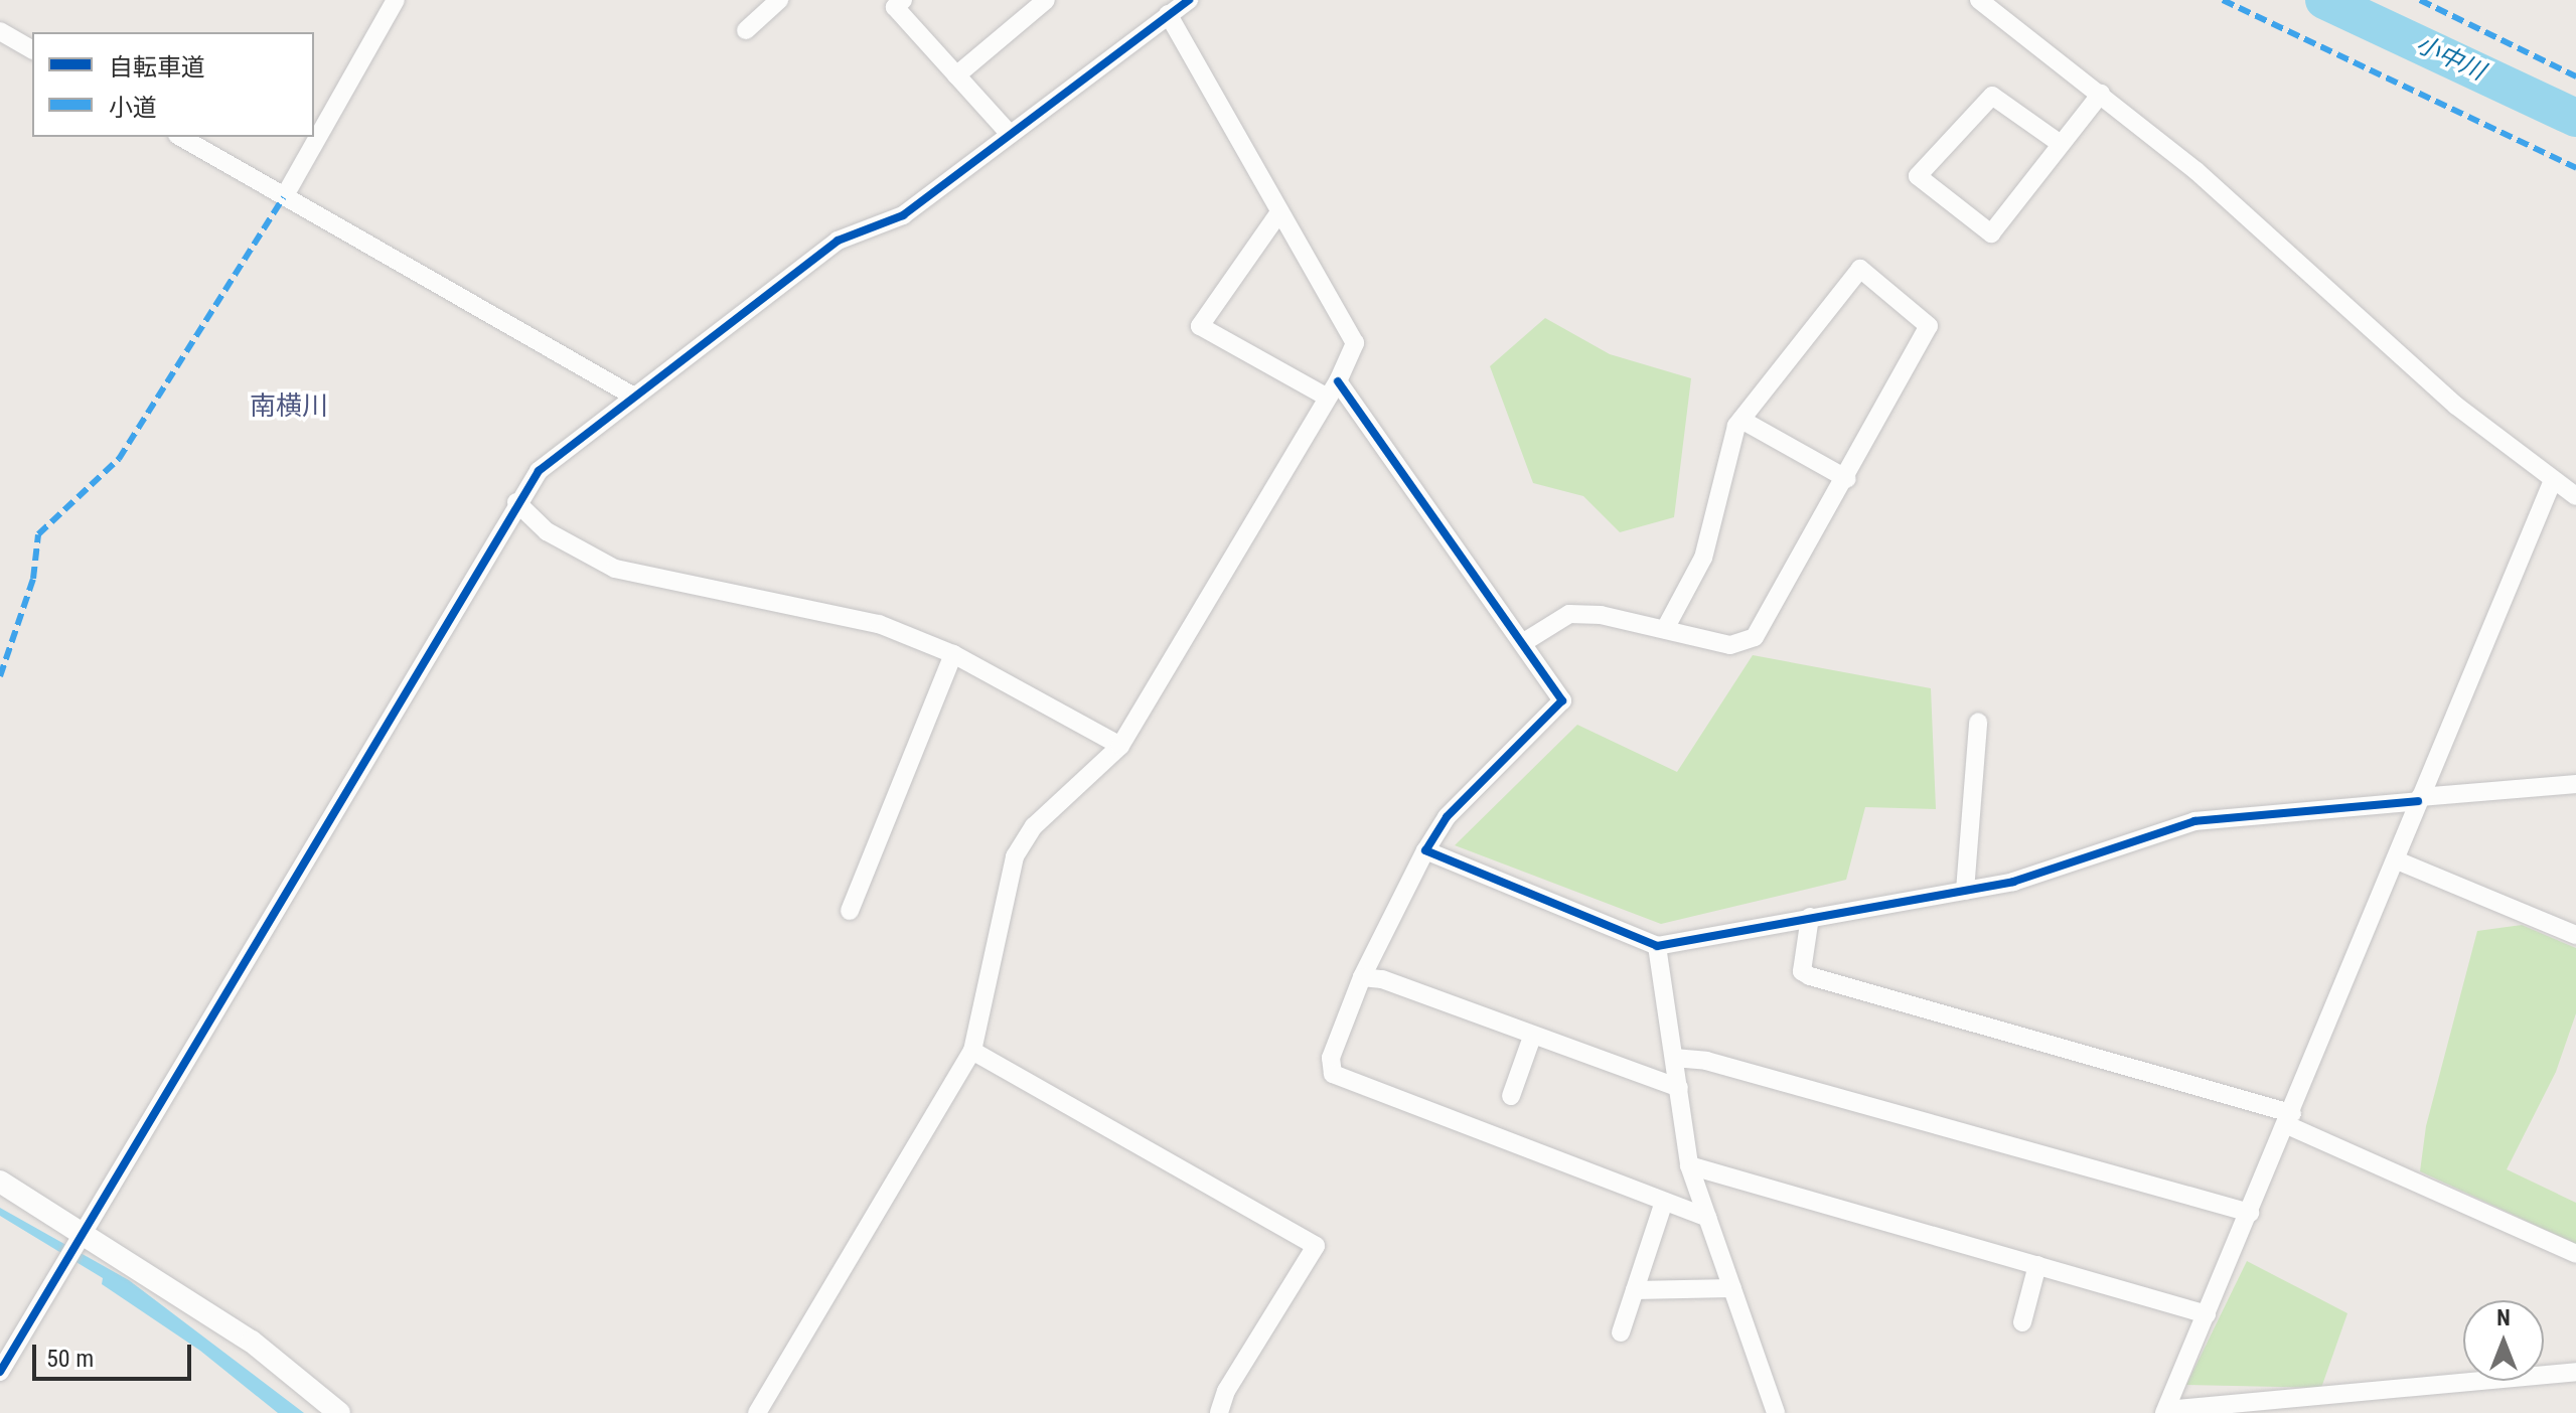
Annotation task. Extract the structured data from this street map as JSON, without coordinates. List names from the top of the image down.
{
  "districts": ["南横川"],
  "water": ["小中川"],
  "legend": ["自転車道", "小道"],
  "scale_bar": "50 m",
  "north": "top"
}
